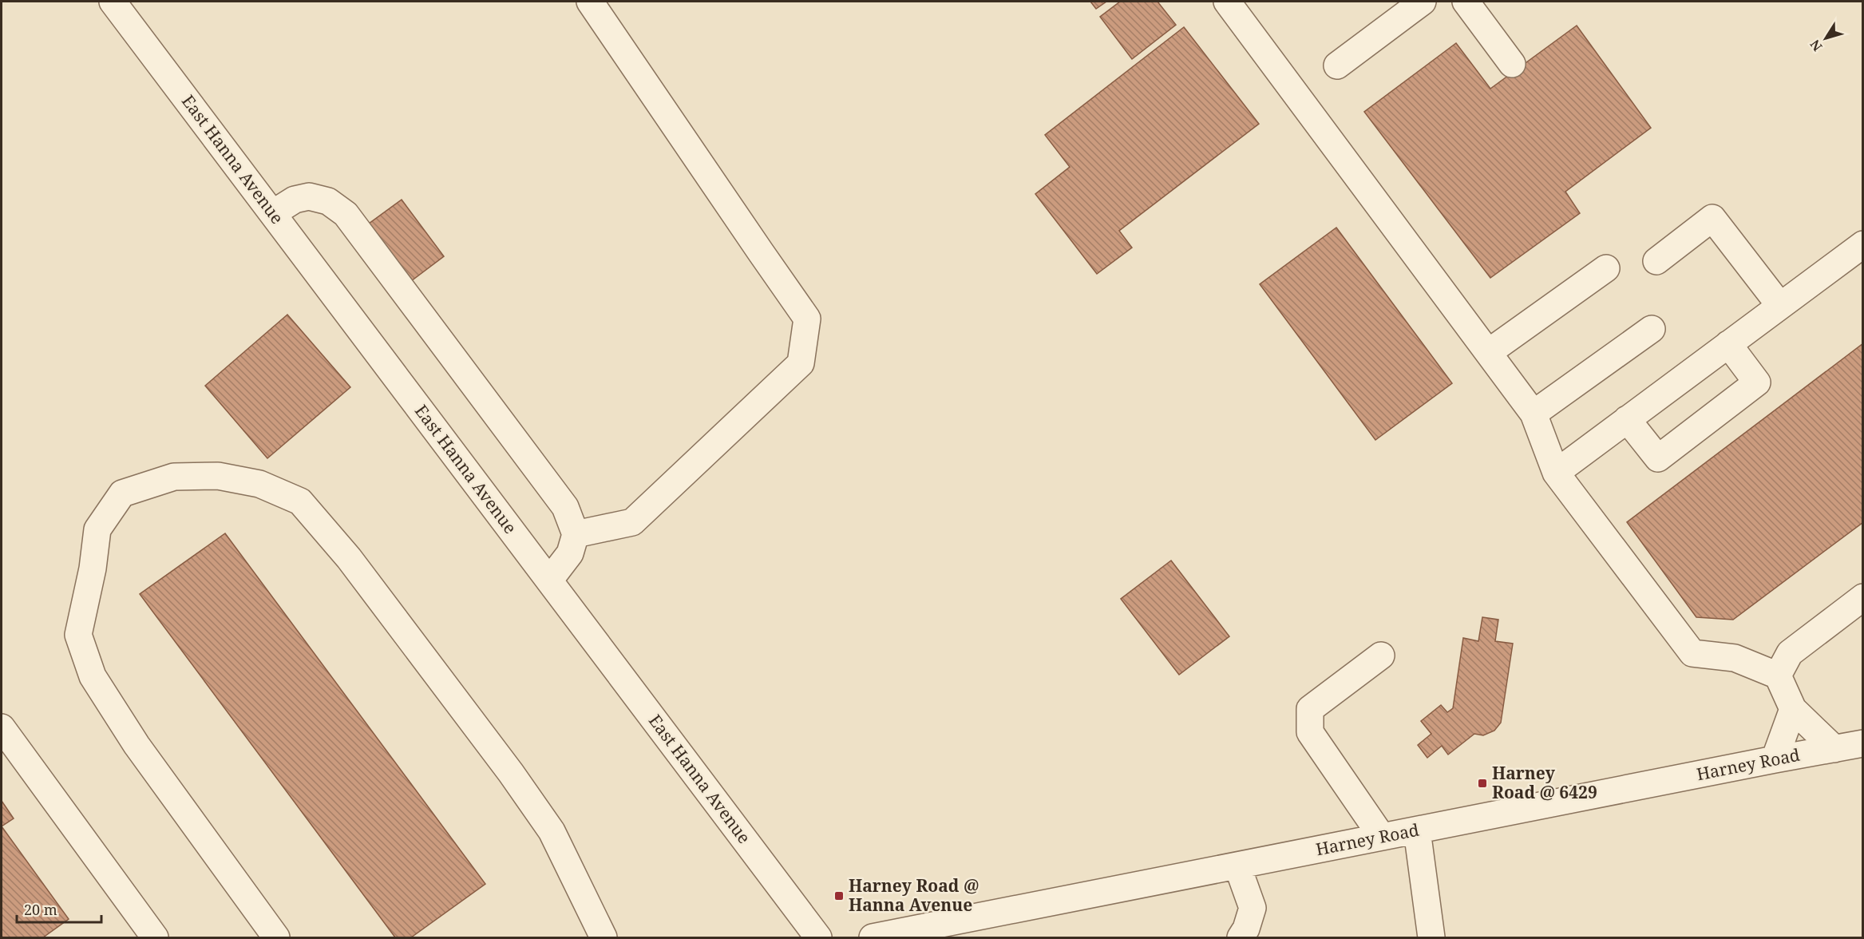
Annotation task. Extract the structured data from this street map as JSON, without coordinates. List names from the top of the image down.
{
  "streets": {
    "street": ["East Hanna Avenue", "Harney Road"]
  },
  "places": {
    "transit": ["Harney Road @ 6429", "Harney Road @ Hanna Avenue"]
  },
  "scale_bar": "20 m",
  "north": "bottom left"
}
